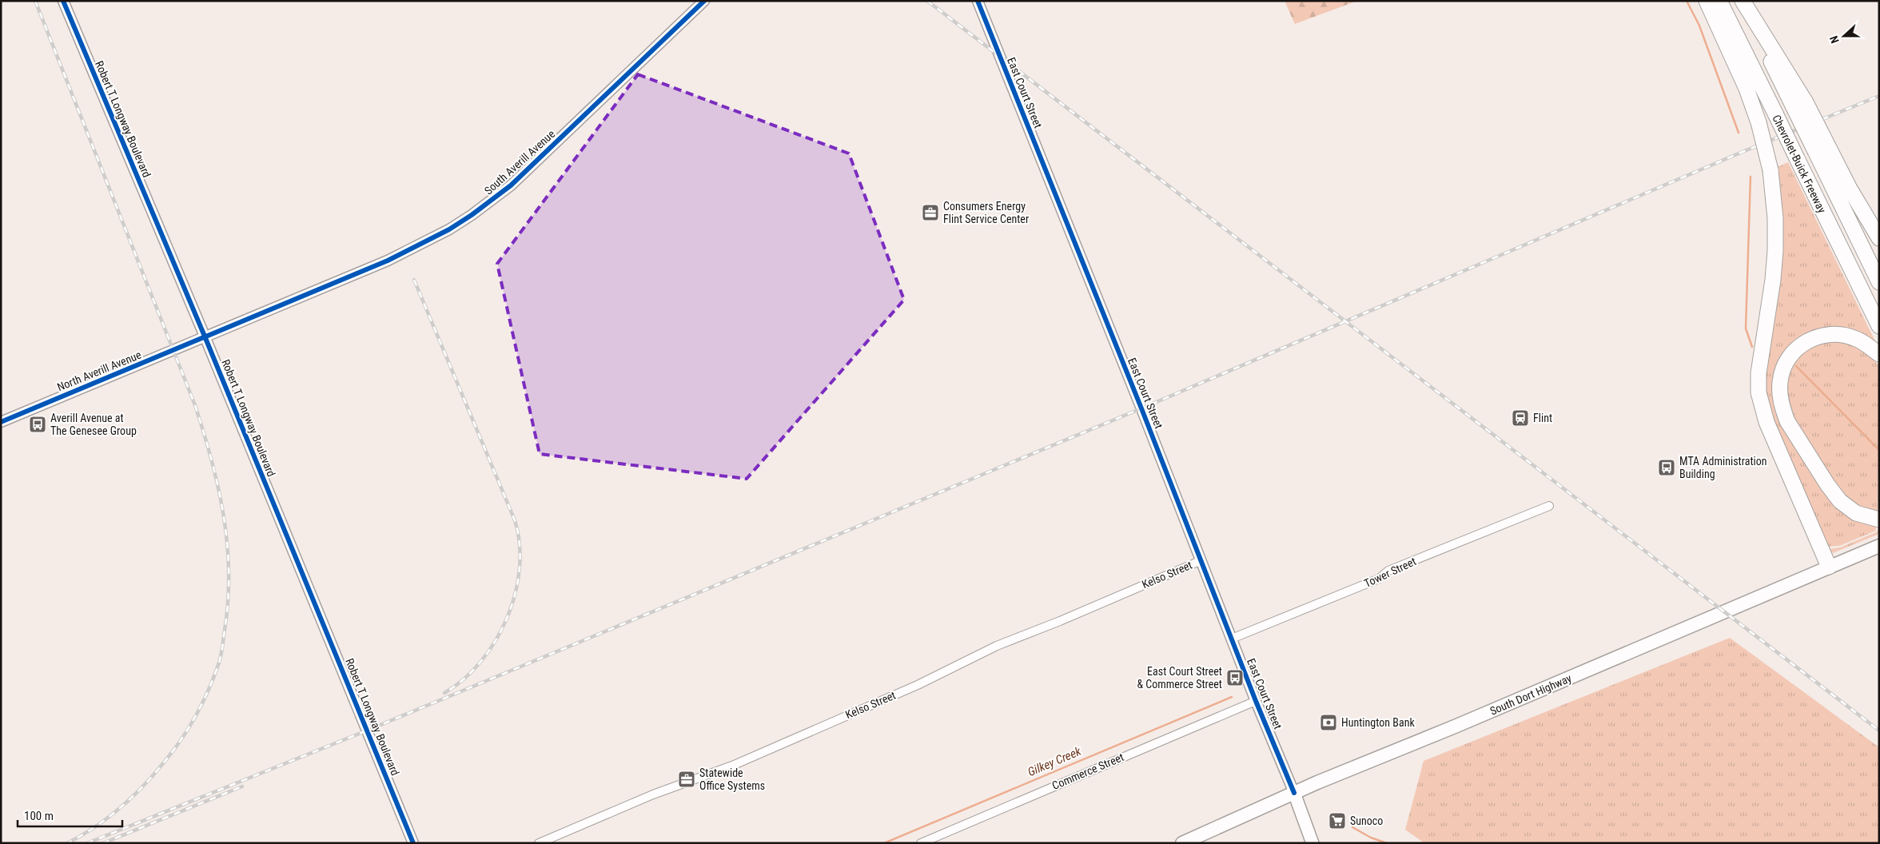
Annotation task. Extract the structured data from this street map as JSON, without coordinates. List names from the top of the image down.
{
  "streets": {
    "highway": ["Chevrolet-Buick Freeway"],
    "main road": ["East Court Street", "South Dort Highway"],
    "street": [
      "Robert T Longway Boulevard",
      "South Averill Avenue",
      "North Averill Avenue",
      "Tower Street",
      "Kelso Street",
      "Commerce Street"
    ]
  },
  "crossings": [
    ["East Court Street", "Tower Street"],
    ["East Court Street", "Kelso Street"],
    ["East Court Street", "South Dort Highway"],
    ["East Court Street", "Commerce Street"],
    ["Robert T Longway Boulevard", "South Averill Avenue"],
    ["Robert T Longway Boulevard", "North Averill Avenue"],
    ["South Averill Avenue", "North Averill Avenue"]
  ],
  "water": ["Gilkey Creek"],
  "places": {
    "office": ["Consumers Energy Flint Service Center", "Statewide Office Systems"],
    "station": ["Flint"],
    "bus stop": ["Averill Avenue at The Genesee Group", "MTA Administration Building", "East Court Street & Commerce Street"],
    "bank": ["Huntington Bank"],
    "supermarket": ["Sunoco"]
  },
  "scale_bar": "100 m",
  "north": "left"
}
